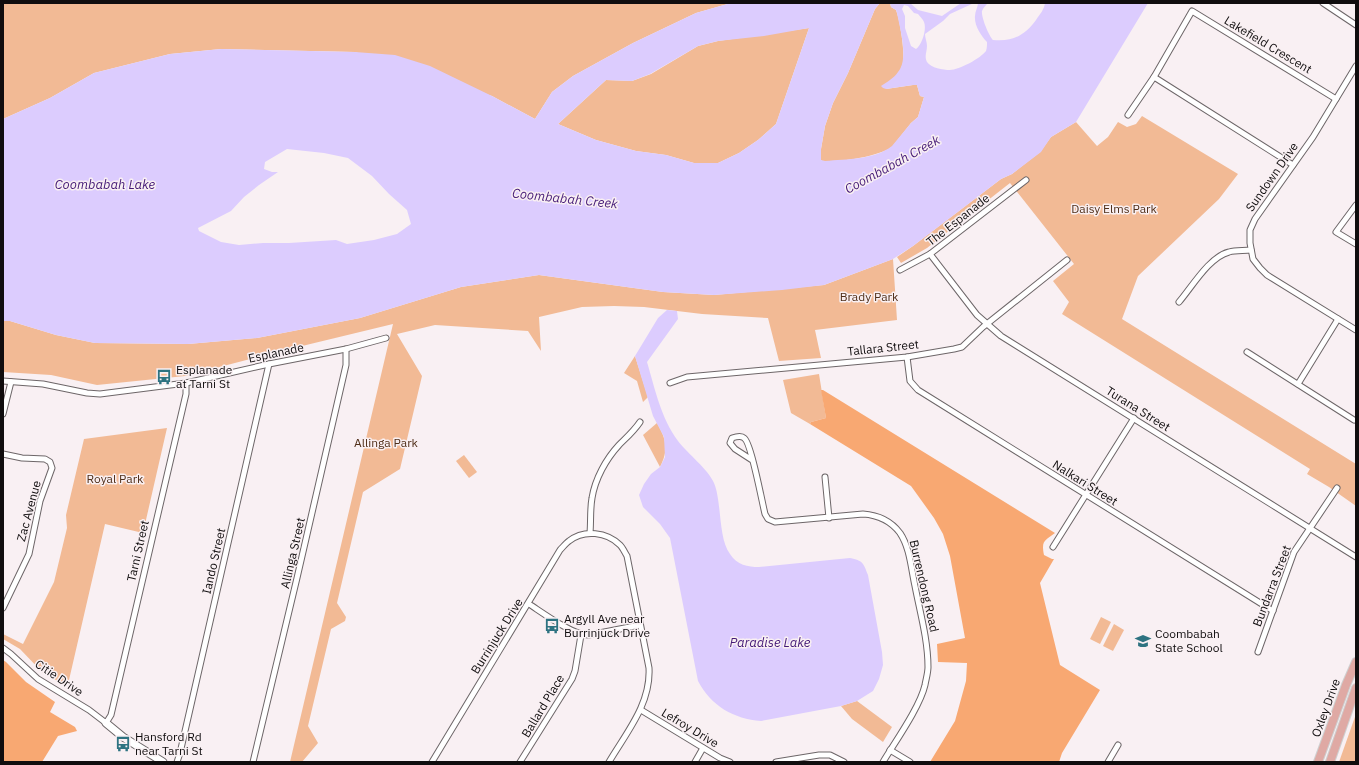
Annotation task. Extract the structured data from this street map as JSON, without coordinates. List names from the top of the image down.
{
  "streets": {
    "main road": ["Oxley Drive"],
    "street": [
      "Lakefield Crescent",
      "Sundown Drive",
      "The Espanade",
      "Tallara Street",
      "Esplanade",
      "Turana Street",
      "Nalkari Street",
      "Zac Avenue",
      "Tarni Street",
      "Allinga Street",
      "Iando Street",
      "Burrendong Road",
      "Bundarra Street",
      "Burrinjuck Drive",
      "Citie Drive",
      "Ballard Place",
      "Lefroy Drive"
    ]
  },
  "crossings": [
    ["Lakefield Crescent", "Sundown Drive"],
    ["The Espanade", "Turana Street"],
    ["Tallara Street", "Turana Street"],
    ["Tallara Street", "Nalkari Street"],
    ["Esplanade", "Tarni Street"],
    ["Esplanade", "Allinga Street"],
    ["Esplanade", "Iando Street"],
    ["Turana Street", "Bundarra Street"],
    ["Nalkari Street", "Bundarra Street"],
    ["Tarni Street", "Citie Drive"],
    ["Burrinjuck Drive", "Ballard Place"]
  ],
  "water": ["Coombabah Creek", "Coombabah Lake", "Paradise Lake"],
  "parks": [
    "Daisy Elms Park",
    "Brady Park",
    "Allinga Park",
    "Royal Park"
  ],
  "places": {
    "bus stop": ["Esplanade at Tarni St", "Argyll Ave near Burrinjuck Drive", "Hansford Rd near Tarni St"],
    "school or university": ["Coombabah State School"]
  }
}
